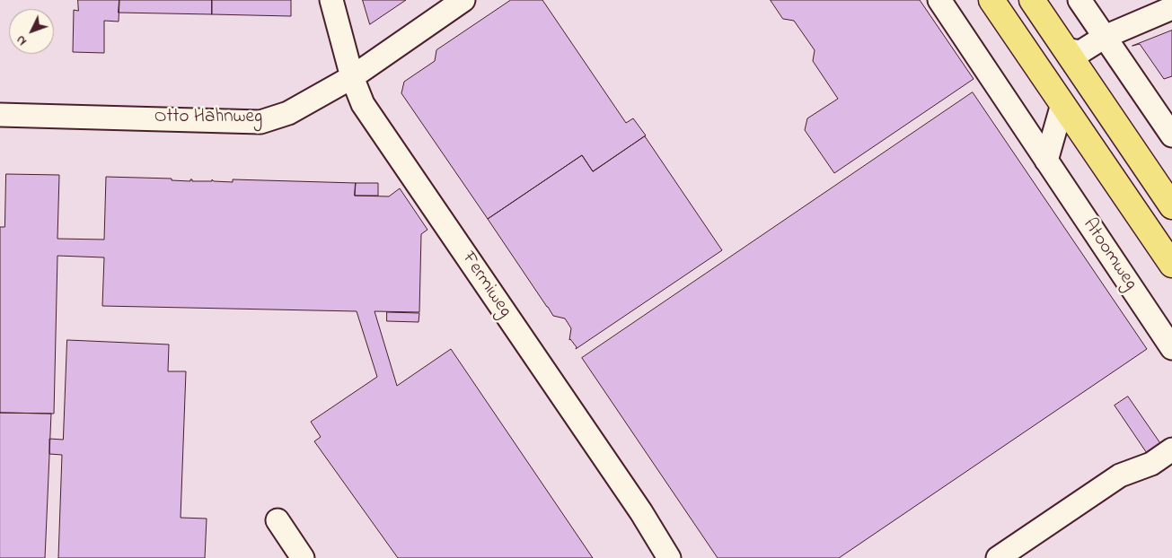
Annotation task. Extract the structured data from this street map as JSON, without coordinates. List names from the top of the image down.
{
  "streets": {
    "street": ["Otto Hahnweg", "Atoomweg", "Fermiweg"]
  },
  "crossings": [
    ["Otto Hahnweg", "Fermiweg"]
  ],
  "north": "bottom left"
}
